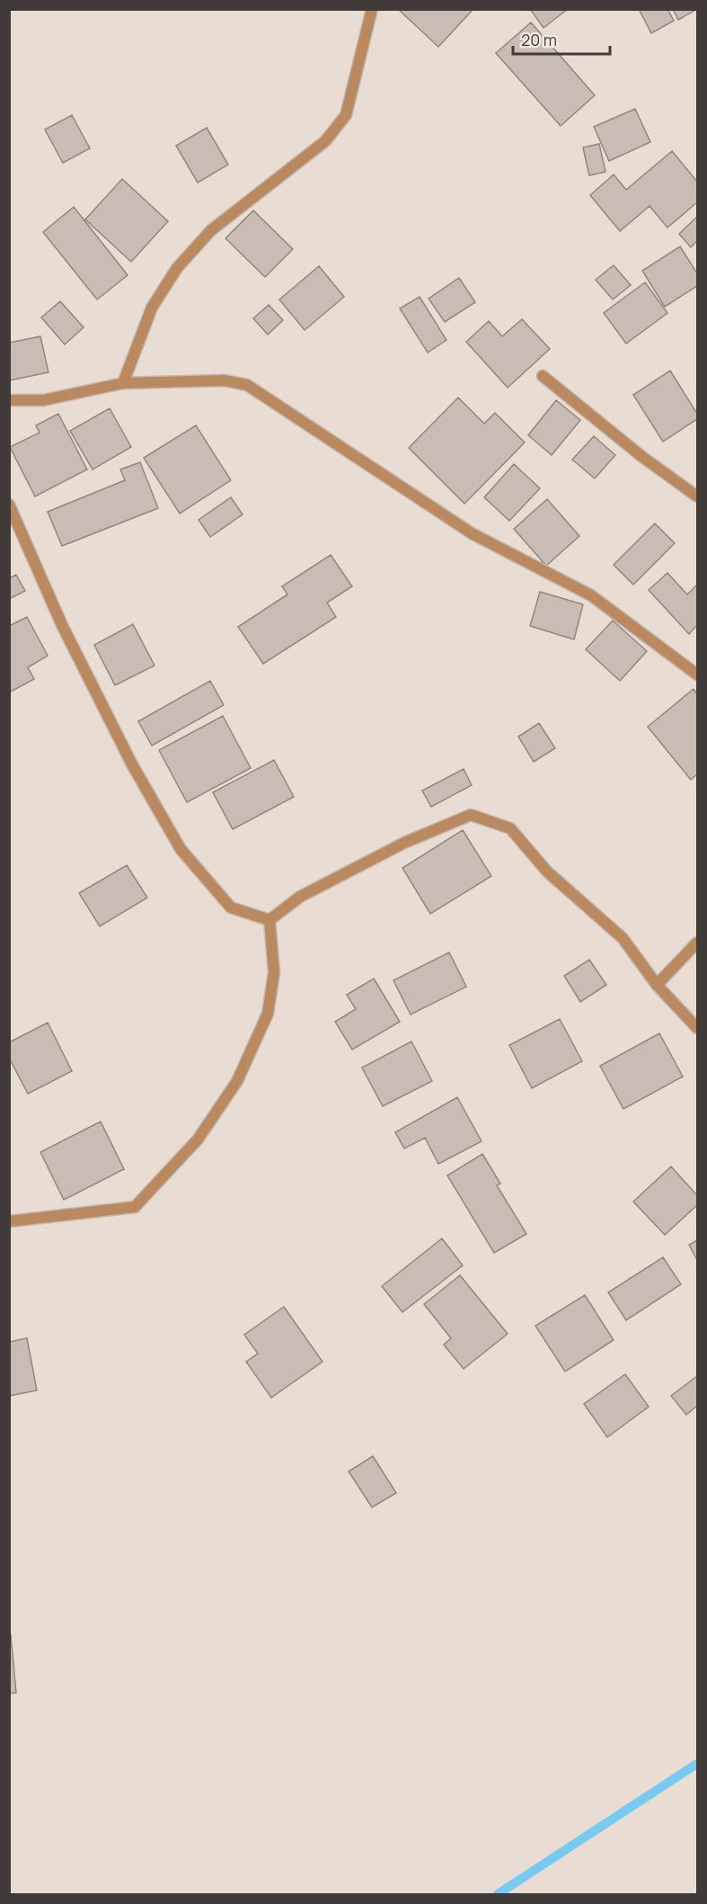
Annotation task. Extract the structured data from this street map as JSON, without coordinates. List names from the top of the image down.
{
  "scale_bar": "20 m"
}
